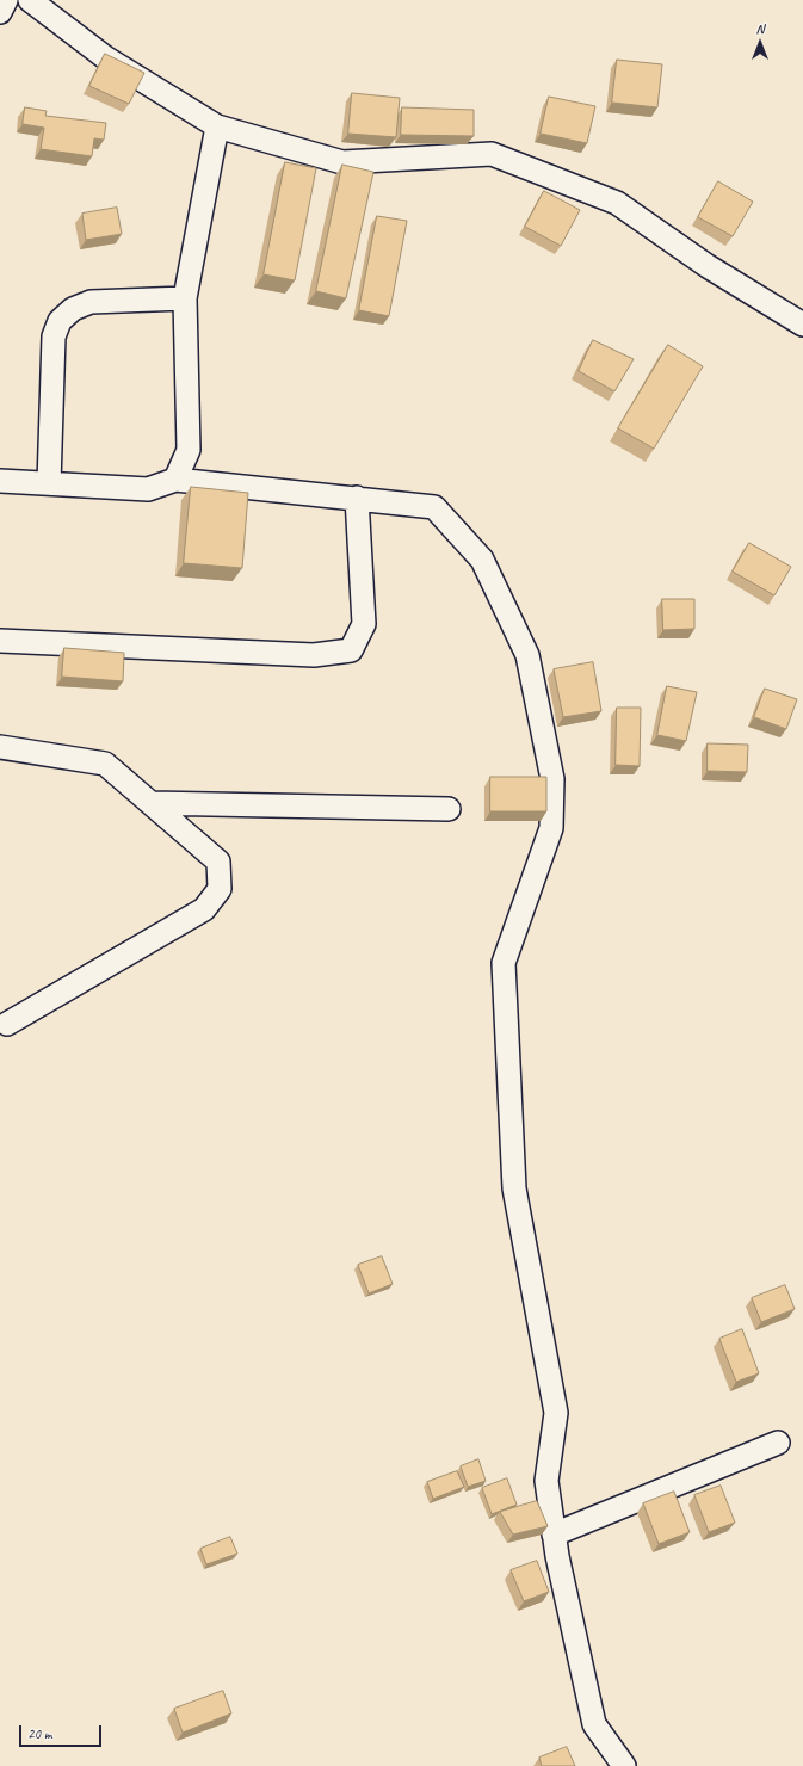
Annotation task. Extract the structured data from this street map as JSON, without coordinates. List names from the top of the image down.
{
  "scale_bar": "20 m",
  "north": "top"
}
